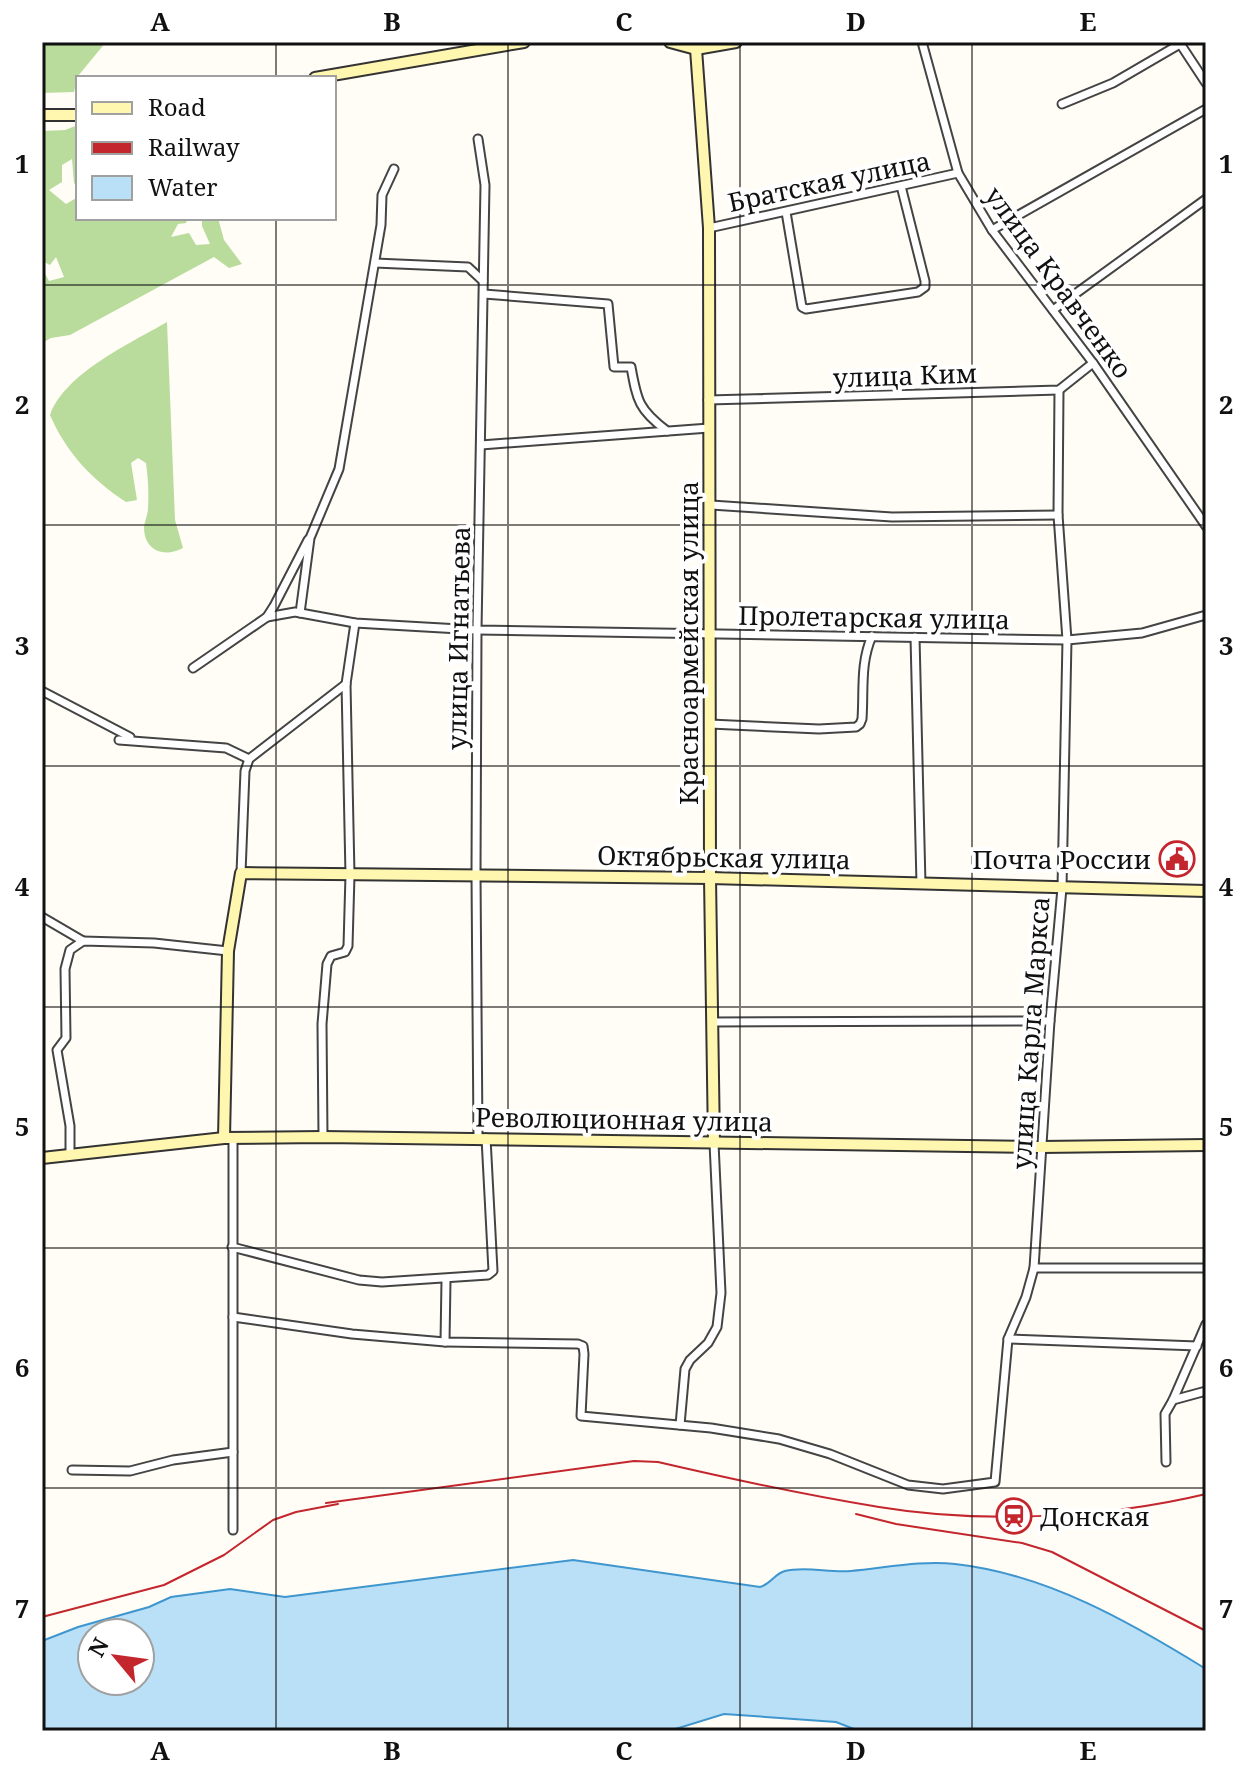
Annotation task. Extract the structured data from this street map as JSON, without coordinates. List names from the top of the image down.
{
  "streets": {
    "street": [
      "Братская улица",
      "улица Кравченко",
      "улица Ким",
      "Пролетарская улица",
      "улица Игнатьева",
      "Красноармейская улица",
      "Октябрьская улица",
      "улица Карла Маркса",
      "Революционная улица"
    ]
  },
  "crossings": [
    ["Братская улица", "улица Кравченко"],
    ["Братская улица", "Красноармейская улица"],
    ["улица Ким", "Красноармейская улица"],
    ["улица Ким", "улица Карла Маркса"],
    ["Пролетарская улица", "улица Игнатьева"],
    ["Пролетарская улица", "Красноармейская улица"],
    ["Пролетарская улица", "улица Карла Маркса"],
    ["улица Игнатьева", "Октябрьская улица"],
    ["улица Игнатьева", "Революционная улица"],
    ["Красноармейская улица", "Октябрьская улица"],
    ["Красноармейская улица", "улица Карла Маркса"],
    ["Красноармейская улица", "Революционная улица"],
    ["Октябрьская улица", "улица Карла Маркса"],
    ["улица Карла Маркса", "Революционная улица"]
  ],
  "places": {
    "public building": ["Почта России"],
    "station": ["Донская"]
  },
  "legend": ["Road", "Railway", "Water"],
  "north": "top left",
  "grid": {
    "columns": [
      "A",
      "B",
      "C",
      "D",
      "E"
    ],
    "rows": [
      "1",
      "2",
      "3",
      "4",
      "5",
      "6",
      "7"
    ]
  }
}
